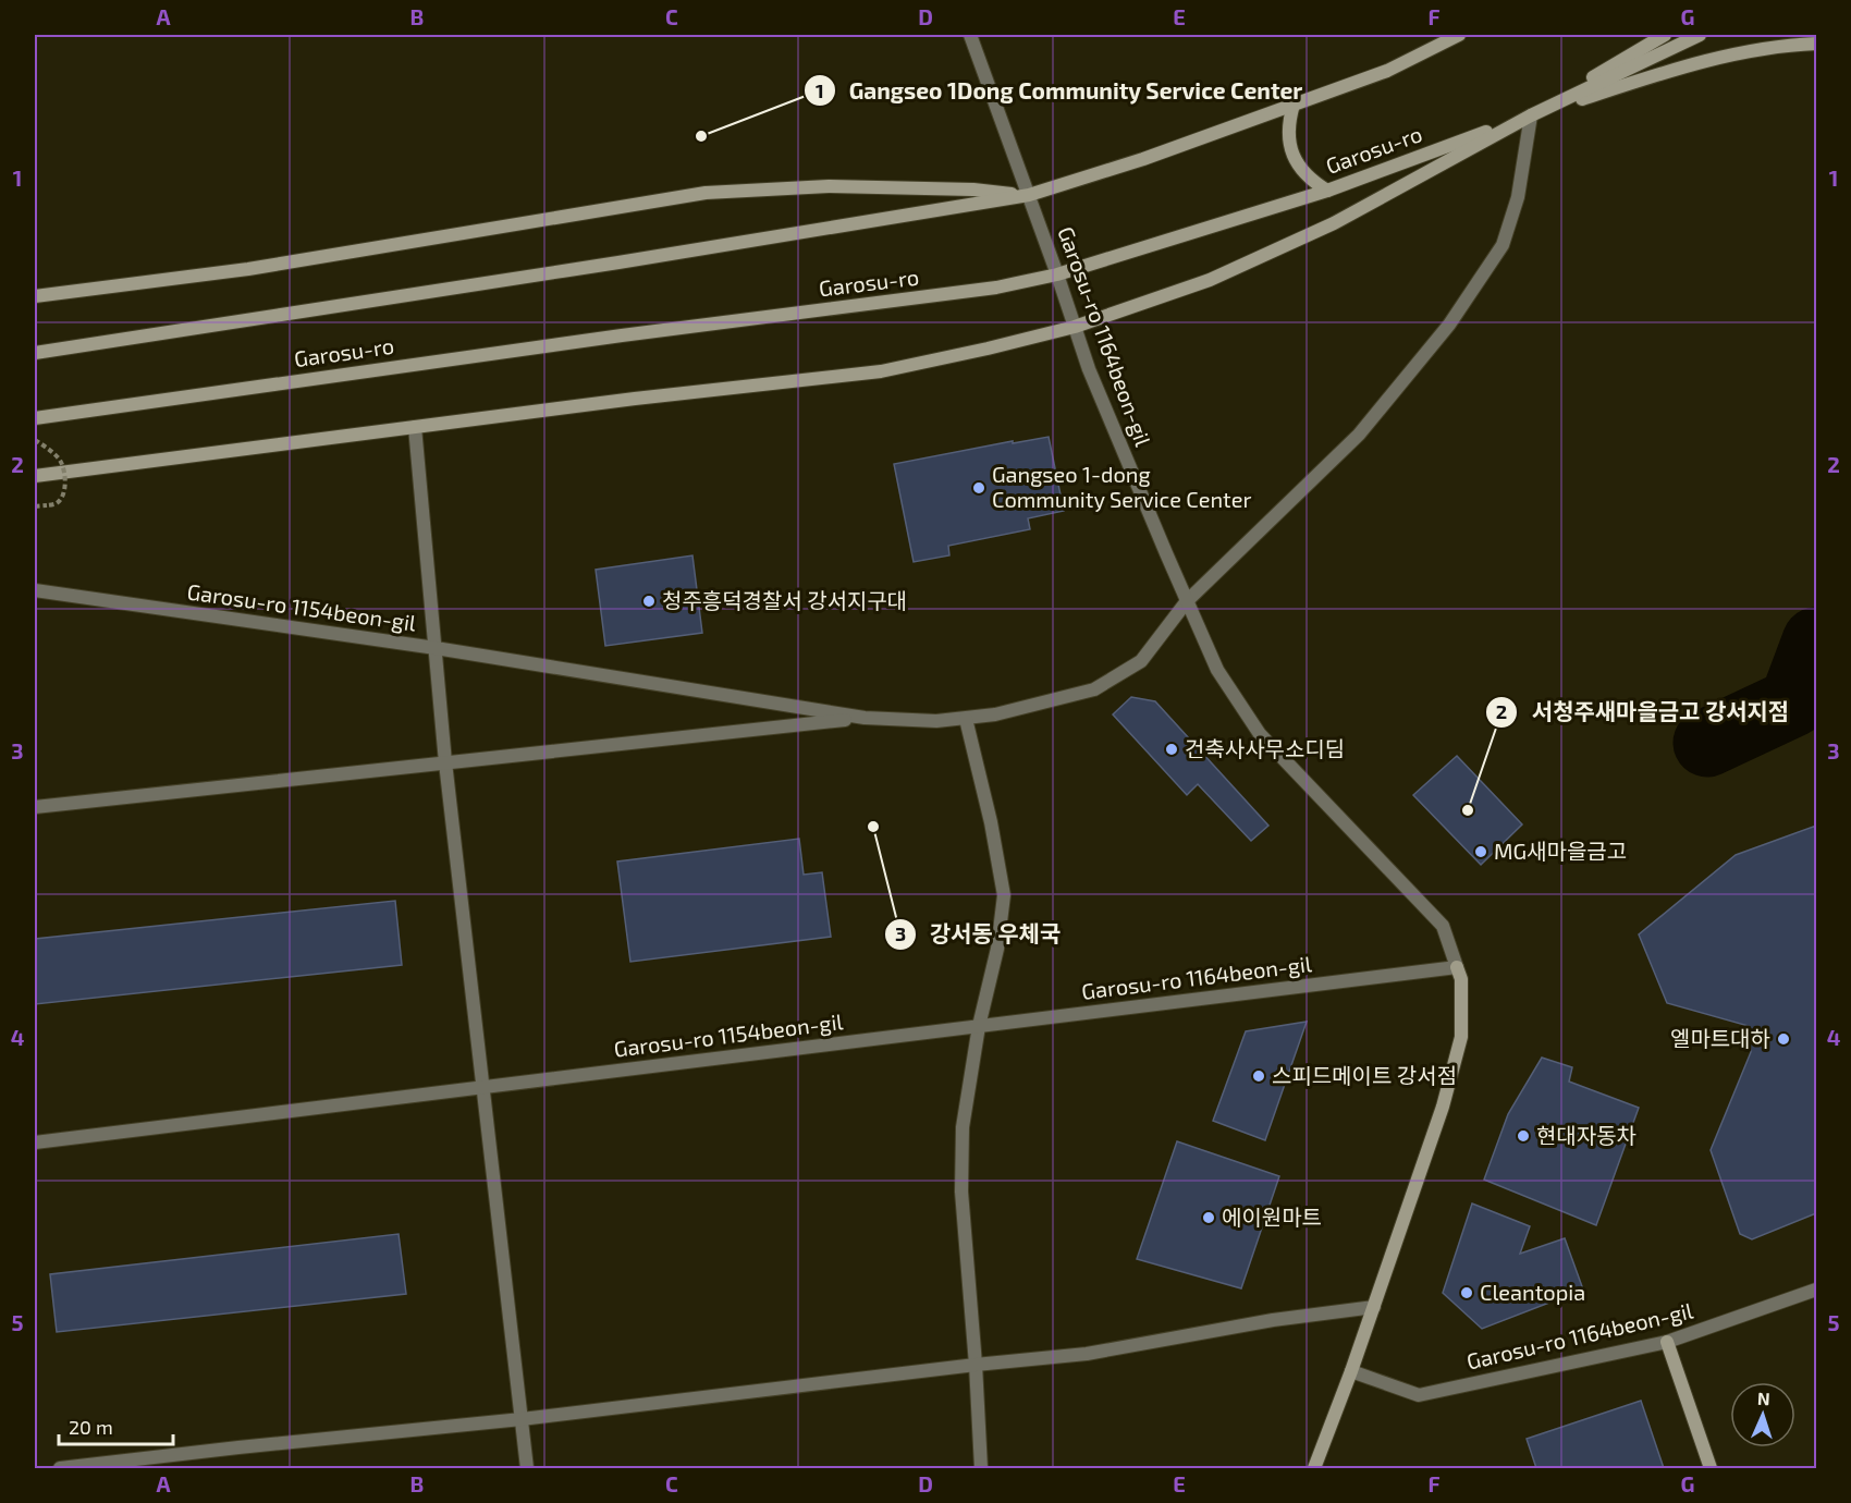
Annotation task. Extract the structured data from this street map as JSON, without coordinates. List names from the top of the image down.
{
  "streets": {
    "main road": ["Garosu-ro", "Garosu-ro 1164beon-gil"],
    "street": ["Garosu-ro 1154beon-gil"]
  },
  "crossings": [
    ["Garosu-ro", "Garosu-ro 1164beon-gil"],
    ["Garosu-ro 1164beon-gil", "Garosu-ro 1154beon-gil"]
  ],
  "places": [
    "Gangseo 1Dong Community Service Center",
    "Gangseo 1-dong Community Service Center",
    "청주흥덕경찰서 강서지구대",
    "건축사사무소디딤",
    "서청주새마을금고 강서지점",
    "강서동 우체국",
    "MG새마을금고",
    "엘마트대하",
    "스피드메이트 강서점",
    "현대자동차",
    "에이원마트",
    "Cleantopia"
  ],
  "scale_bar": "20 m",
  "north": "top",
  "grid": {
    "columns": [
      "A",
      "B",
      "C",
      "D",
      "E",
      "F",
      "G"
    ],
    "rows": [
      "1",
      "2",
      "3",
      "4",
      "5"
    ]
  }
}
